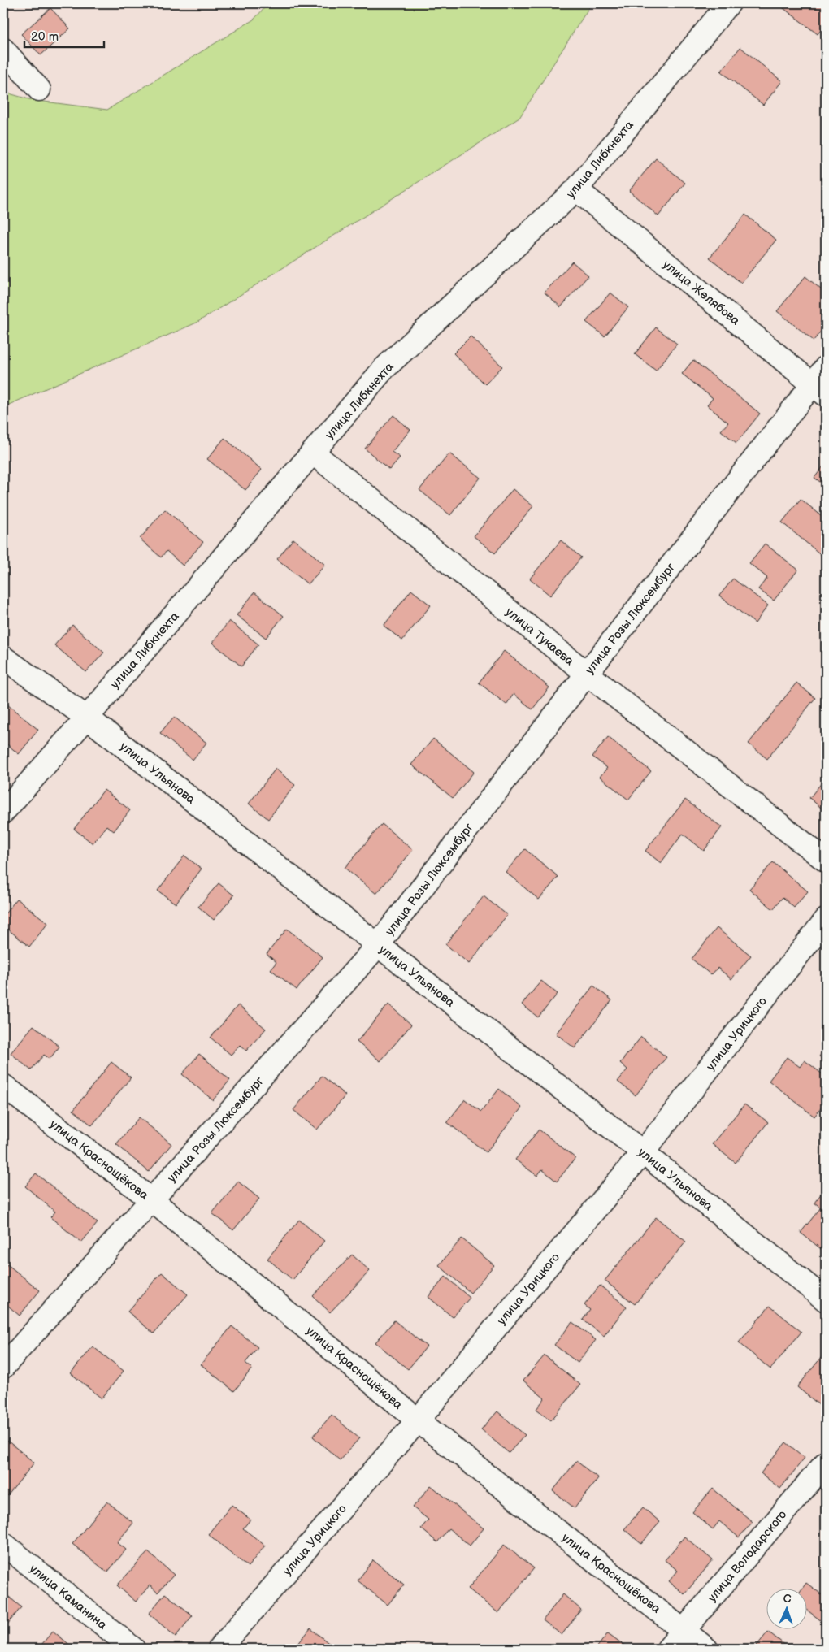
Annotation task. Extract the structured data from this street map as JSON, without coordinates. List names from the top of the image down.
{
  "streets": {
    "street": [
      "улица Либкнехта",
      "улица Желябова",
      "улица Розы Люксембург",
      "улица Тукаева",
      "улица Ульянова",
      "улица Урицкого",
      "улица Краснощёкова",
      "улица Володарского",
      "улица Каманина"
    ]
  },
  "crossings": [
    ["улица Либкнехта", "улица Желябова"],
    ["улица Либкнехта", "улица Тукаева"],
    ["улица Либкнехта", "улица Ульянова"],
    ["улица Желябова", "улица Розы Люксембург"],
    ["улица Розы Люксембург", "улица Тукаева"],
    ["улица Розы Люксембург", "улица Ульянова"],
    ["улица Розы Люксембург", "улица Краснощёкова"],
    ["улица Ульянова", "улица Урицкого"],
    ["улица Урицкого", "улица Краснощёкова"],
    ["улица Краснощёкова", "улица Володарского"]
  ],
  "scale_bar": "20 m",
  "north": "top"
}
